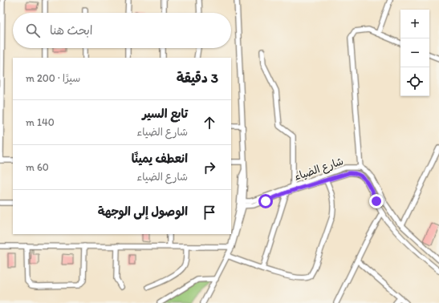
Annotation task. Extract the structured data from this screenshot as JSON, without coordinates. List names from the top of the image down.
{
  "streets": {
    "street": ["شارع الضياء"]
  },
  "page": {
    "map_buttons": ["+", "−"],
    "search": "ابحث هنا",
    "heading": ["3 دقيقة", "سيرًا · 200 m"],
    "list": [
      ["تابع السير", "شارع الضياء", "140 m"],
      ["انعطف يمينًا", "شارع الضياء", "60 m"],
      "الوصول إلى الوجهة"
    ]
  }
}
